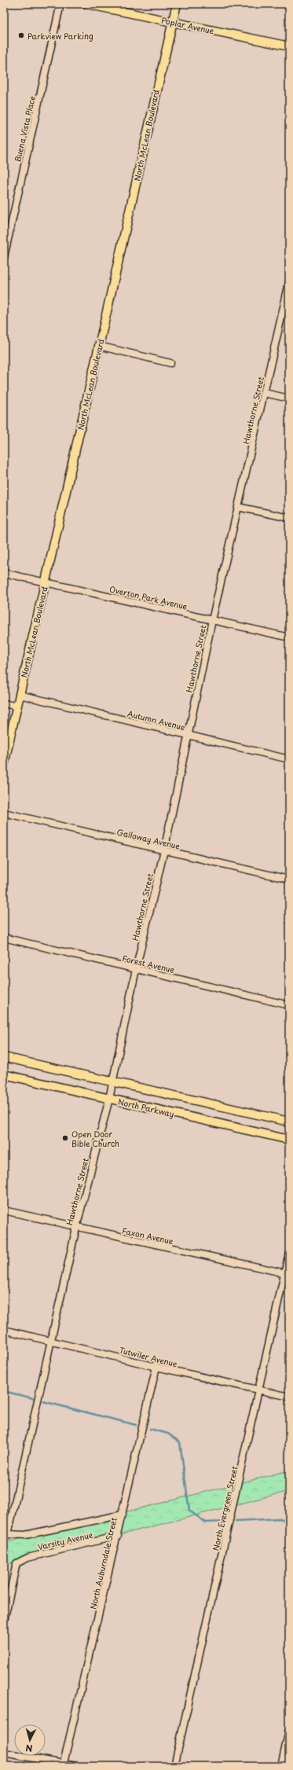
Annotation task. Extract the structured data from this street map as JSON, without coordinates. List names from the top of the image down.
{
  "streets": {
    "main road": ["Poplar Avenue", "North McLean Boulevard", "North Parkway"],
    "street": [
      "Buena Vista Place",
      "Hawthorne Street",
      "Overton Park Avenue",
      "Autumn Avenue",
      "Galloway Avenue",
      "Forest Avenue",
      "Faxon Avenue",
      "Tutwiler Avenue",
      "North Evergreen Street",
      "Varsity Avenue",
      "North Auburndale Street"
    ]
  },
  "crossings": [
    ["Poplar Avenue", "North McLean Boulevard"],
    ["North McLean Boulevard", "Overton Park Avenue"],
    ["North McLean Boulevard", "Autumn Avenue"],
    ["Hawthorne Street", "Overton Park Avenue"],
    ["Hawthorne Street", "Autumn Avenue"],
    ["Hawthorne Street", "Galloway Avenue"],
    ["Hawthorne Street", "Forest Avenue"],
    ["Hawthorne Street", "North Parkway"],
    ["Hawthorne Street", "Faxon Avenue"],
    ["Hawthorne Street", "Tutwiler Avenue"],
    ["Faxon Avenue", "North Evergreen Street"],
    ["Tutwiler Avenue", "North Evergreen Street"],
    ["Tutwiler Avenue", "North Auburndale Street"],
    ["Varsity Avenue", "North Auburndale Street"]
  ],
  "places": ["Parkview Parking", "Open Door Bible Church"],
  "north": "bottom"
}
